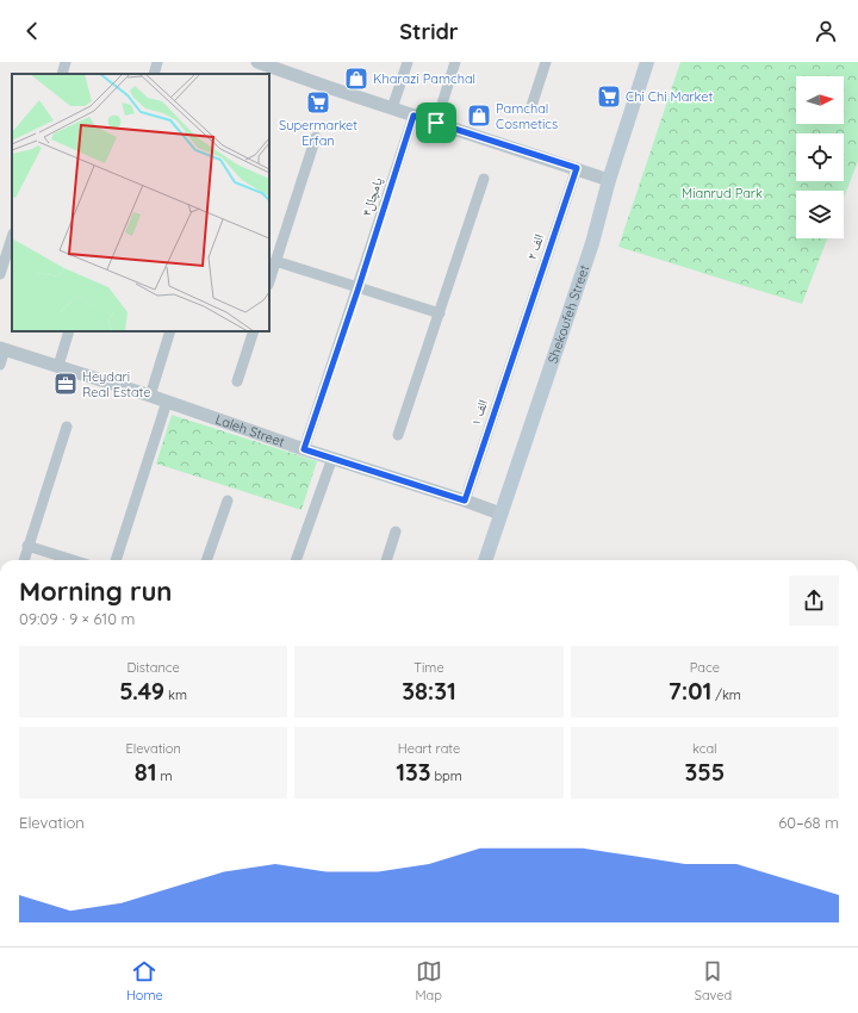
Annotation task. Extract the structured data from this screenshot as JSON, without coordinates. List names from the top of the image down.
{
  "streets": {
    "main road": ["Shekoufeh Street"],
    "street": [
      "پامچال۴",
      "۲ الف",
      "۱ الف",
      "Laleh Street"
    ]
  },
  "crossings": [
    ["پامچال۴", "Laleh Street"],
    ["۲ الف", "۱ الف"],
    ["Shekoufeh Street", "Laleh Street"],
    ["۱ الف", "Laleh Street"]
  ],
  "parks": ["Mianrud Park"],
  "places": {
    "shop": ["Kharazi Pamchal", "Pamchal Cosmetics"],
    "supermarket": ["Chi Chi Market", "Supermarket Erfan"],
    "office": ["Heydari Real Estate"]
  },
  "north": "right",
  "page": {
    "header": "Stridr",
    "heading": ["Morning run", "09:09 · 9 × 610 m"],
    "stats": [
      ["Distance", "5.49 km"],
      ["Time", "38:31"],
      ["Pace", "7:01 /km"],
      ["Elevation", "81 m"],
      ["Heart rate", "133 bpm"],
      ["kcal", "355"]
    ],
    "chart": ["Elevation", "60–68 m"],
    "tabs": ["Home", "Map", "Saved"]
  }
}
